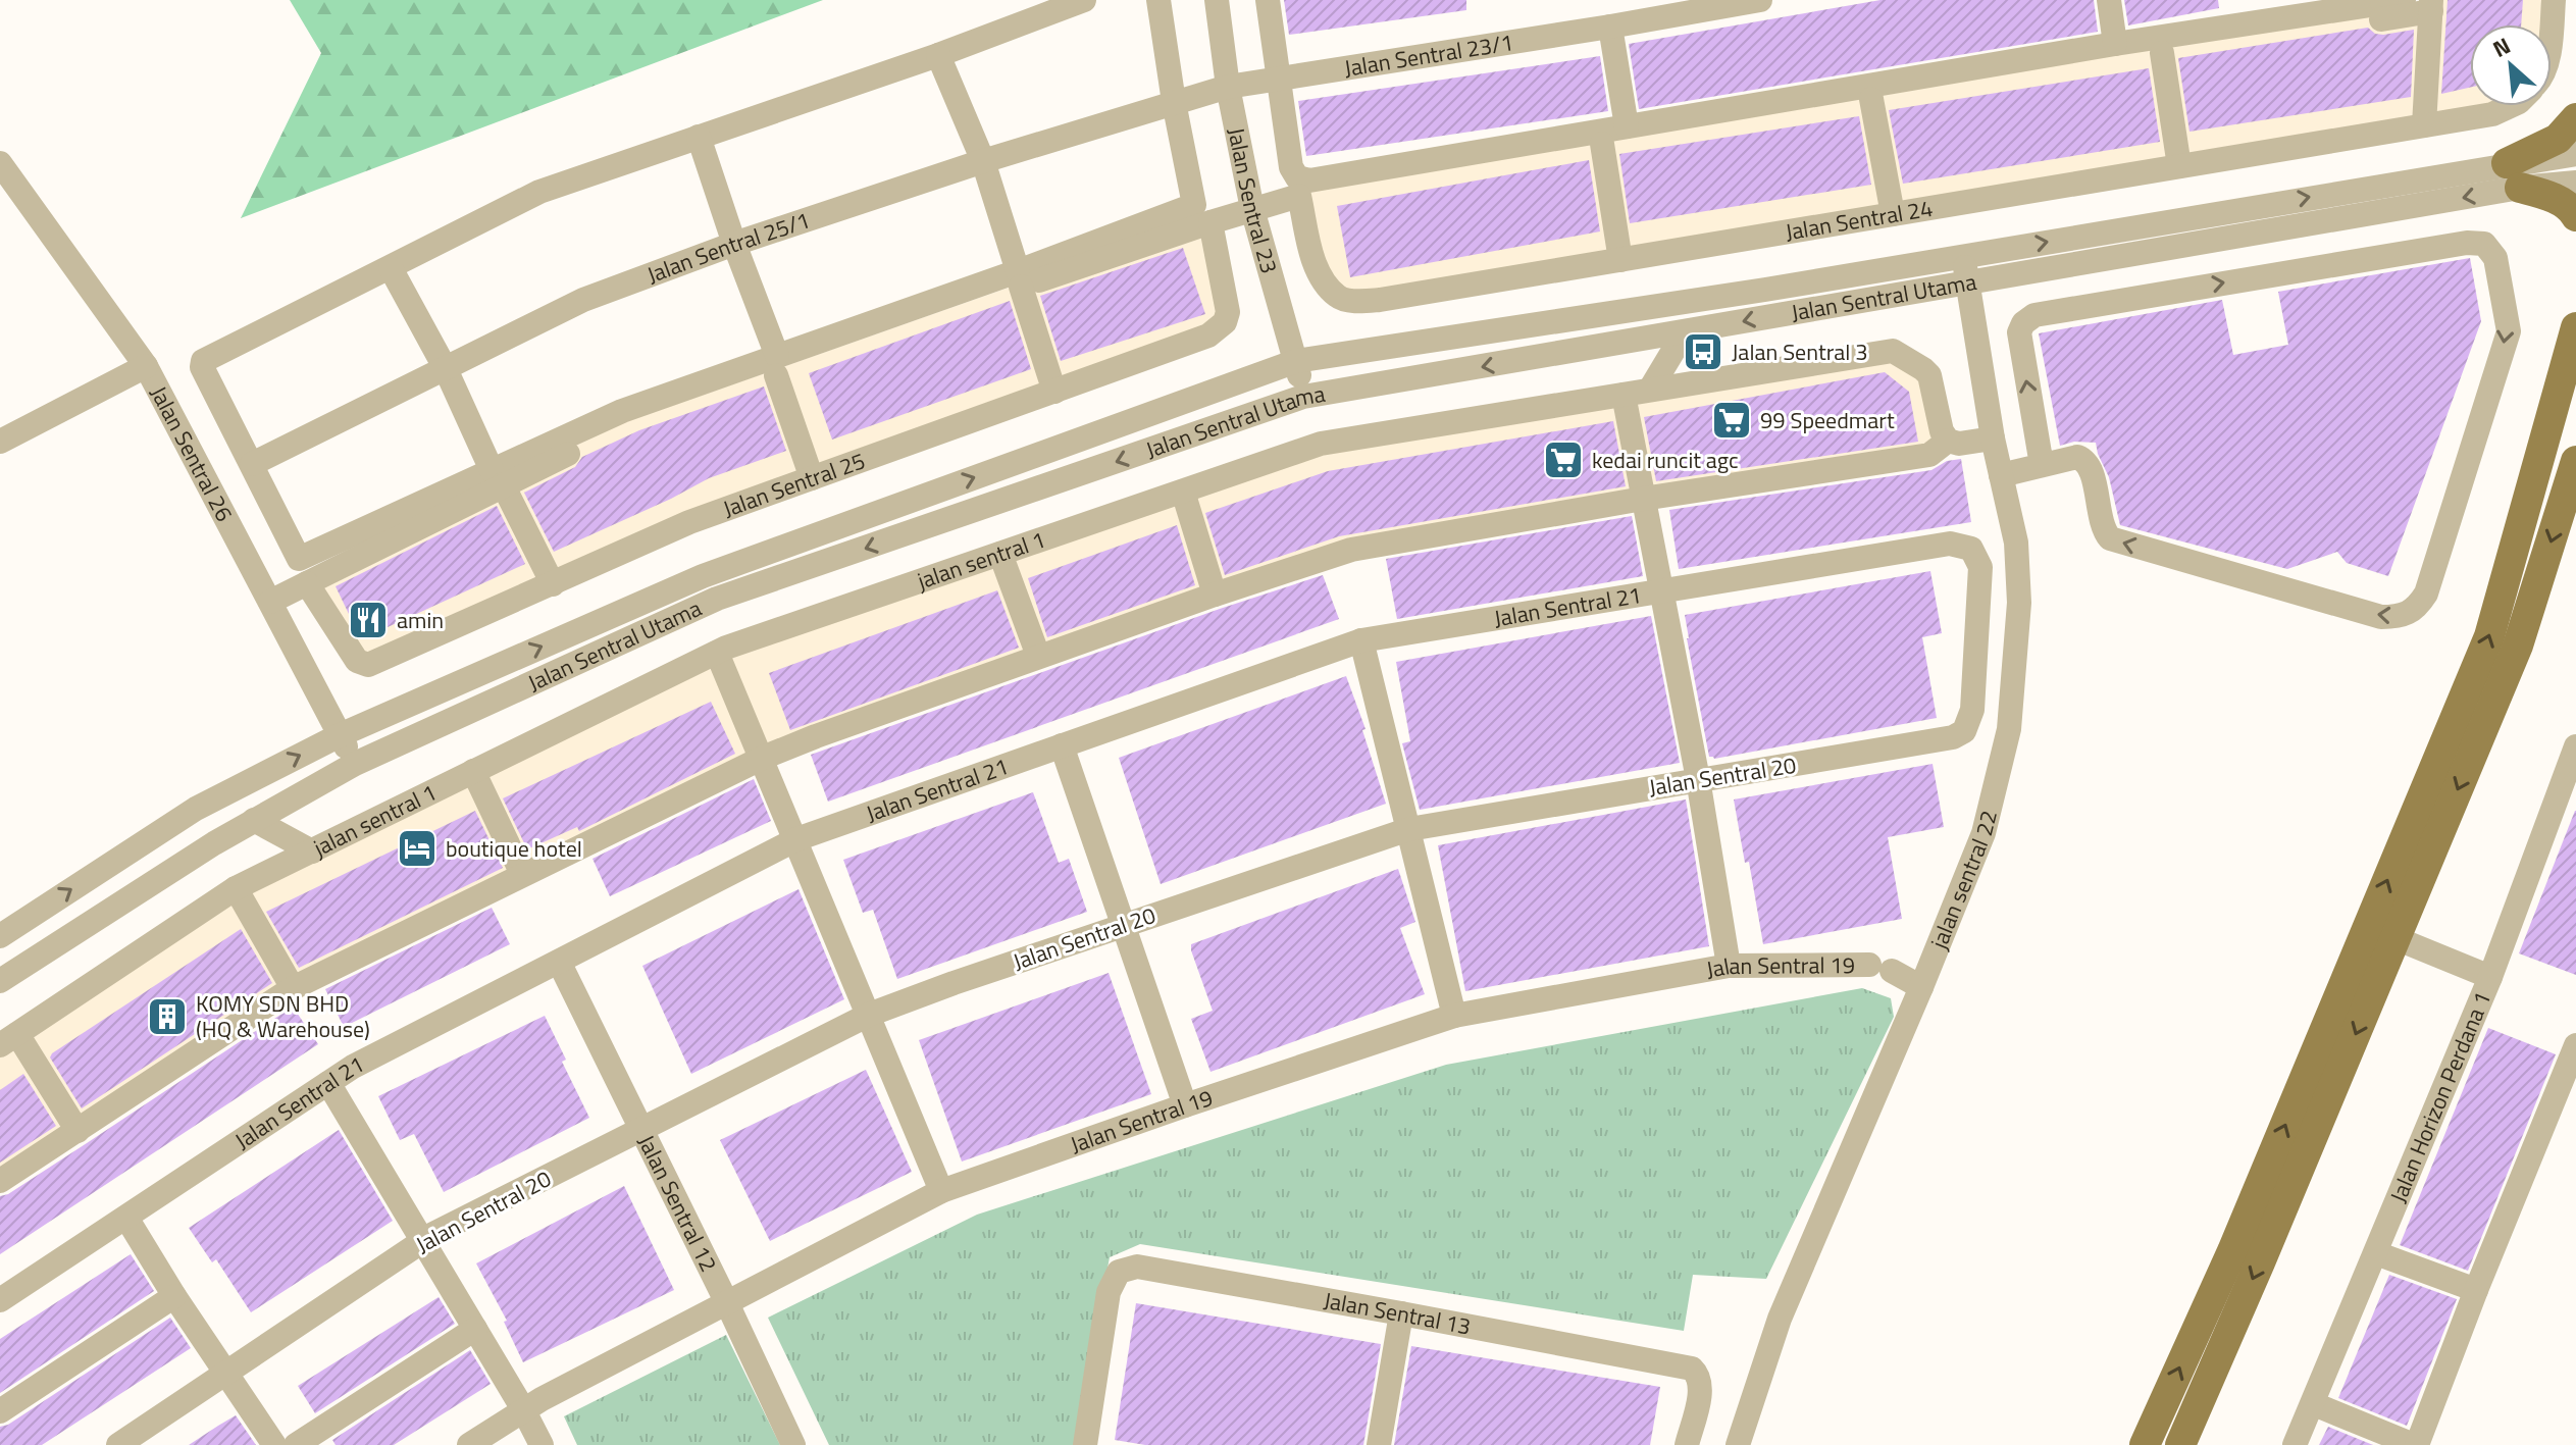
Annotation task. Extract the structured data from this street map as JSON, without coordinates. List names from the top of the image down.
{
  "streets": {
    "street": [
      "Jalan Sentral 23/1",
      "Jalan Sentral 23",
      "Jalan Sentral 24",
      "Jalan Sentral 25/1",
      "Jalan Sentral Utama",
      "Jalan Sentral 26",
      "Jalan Sentral 25",
      "jalan sentral 1",
      "Jalan Sentral 21",
      "Jalan Sentral 20",
      "jalan sentral 22",
      "Jalan Sentral 19",
      "Jalan Horizon Perdana 1",
      "Jalan Sentral 12",
      "Jalan Sentral 13"
    ]
  },
  "crossings": [
    ["Jalan Sentral 23/1", "Jalan Sentral 23"],
    ["Jalan Sentral 23/1", "Jalan Sentral 25/1"],
    ["Jalan Sentral 23", "Jalan Sentral 25/1"],
    ["Jalan Sentral 23", "Jalan Sentral Utama"],
    ["Jalan Sentral Utama", "Jalan Sentral 26"],
    ["Jalan Sentral Utama", "jalan sentral 22"],
    ["Jalan Sentral 21", "Jalan Sentral 20"],
    ["Jalan Sentral 21", "Jalan Sentral 12"],
    ["Jalan Sentral 20", "Jalan Sentral 12"],
    ["jalan sentral 22", "Jalan Sentral 19"],
    ["Jalan Sentral 19", "Jalan Sentral 12"]
  ],
  "places": {
    "bus stop": ["Jalan Sentral 3"],
    "supermarket": ["99 Speedmart", "kedai runcit agc"],
    "restaurant": ["amin"],
    "hotel": ["boutique hotel"],
    "building": ["KOMY SDN BHD (HQ & Warehouse)"]
  },
  "north": "top left"
}
